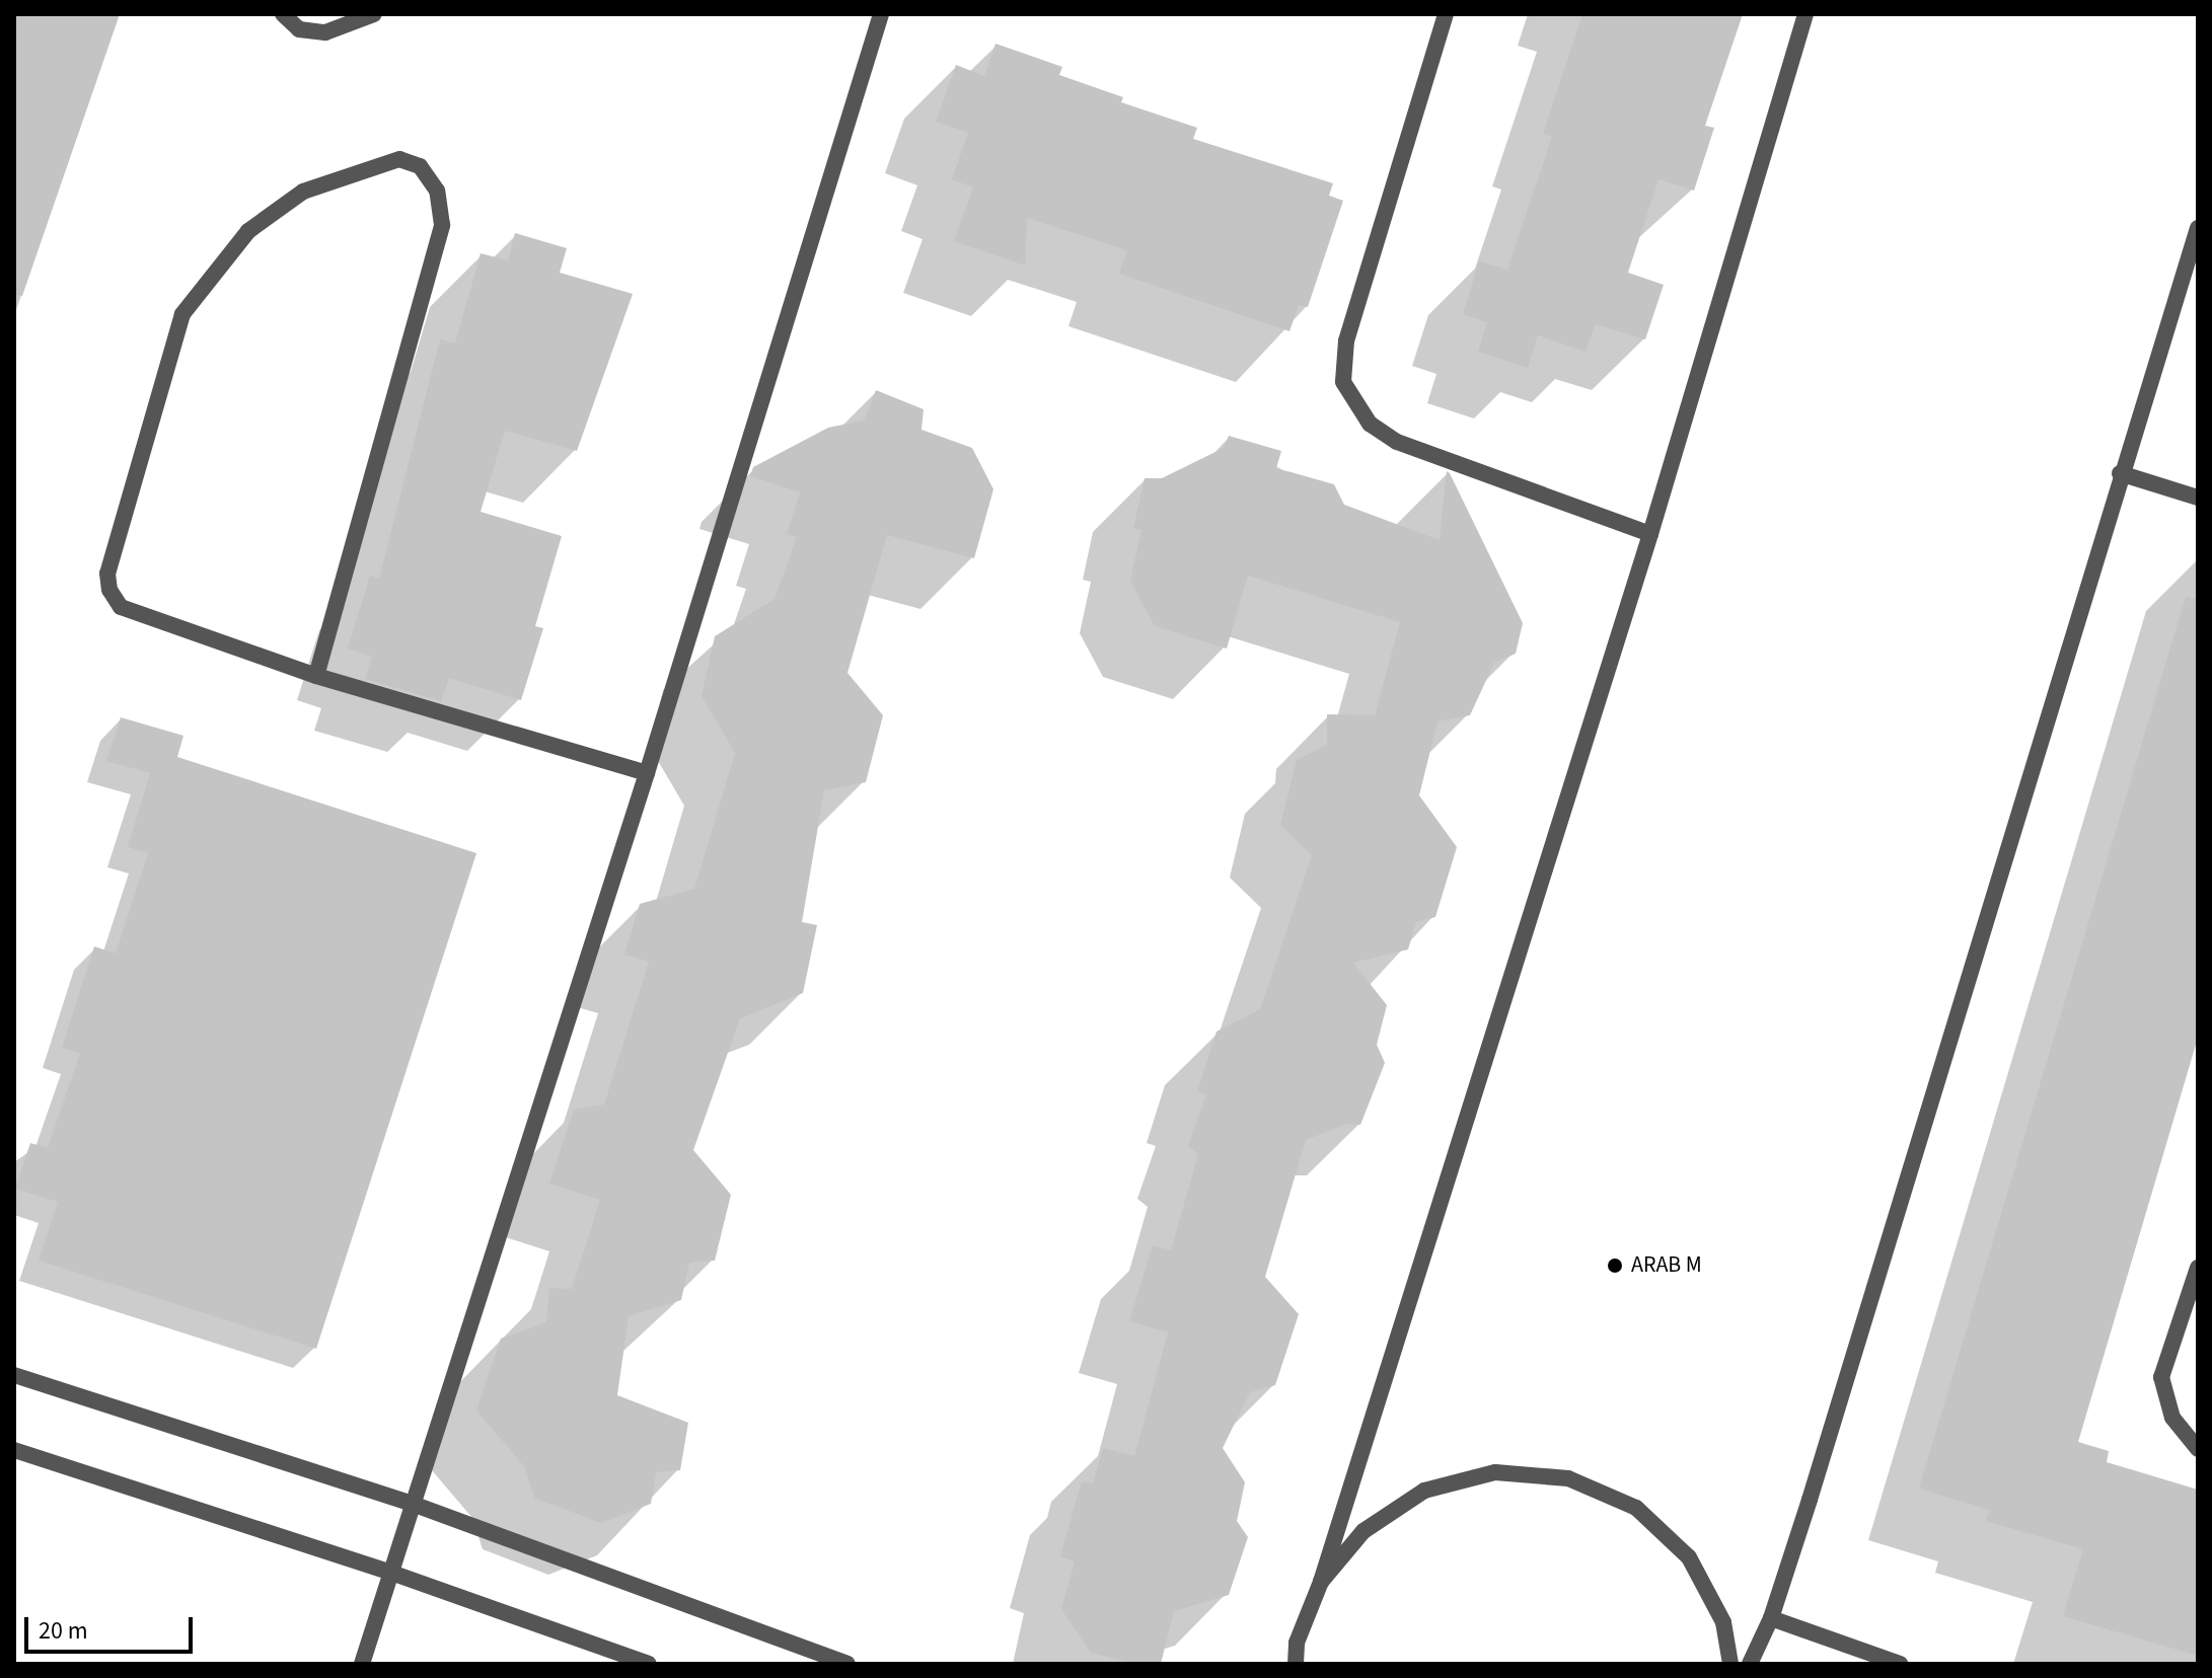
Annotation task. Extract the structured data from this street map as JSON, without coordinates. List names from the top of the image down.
{
  "places": ["ARAB M"],
  "scale_bar": "20 m"
}
